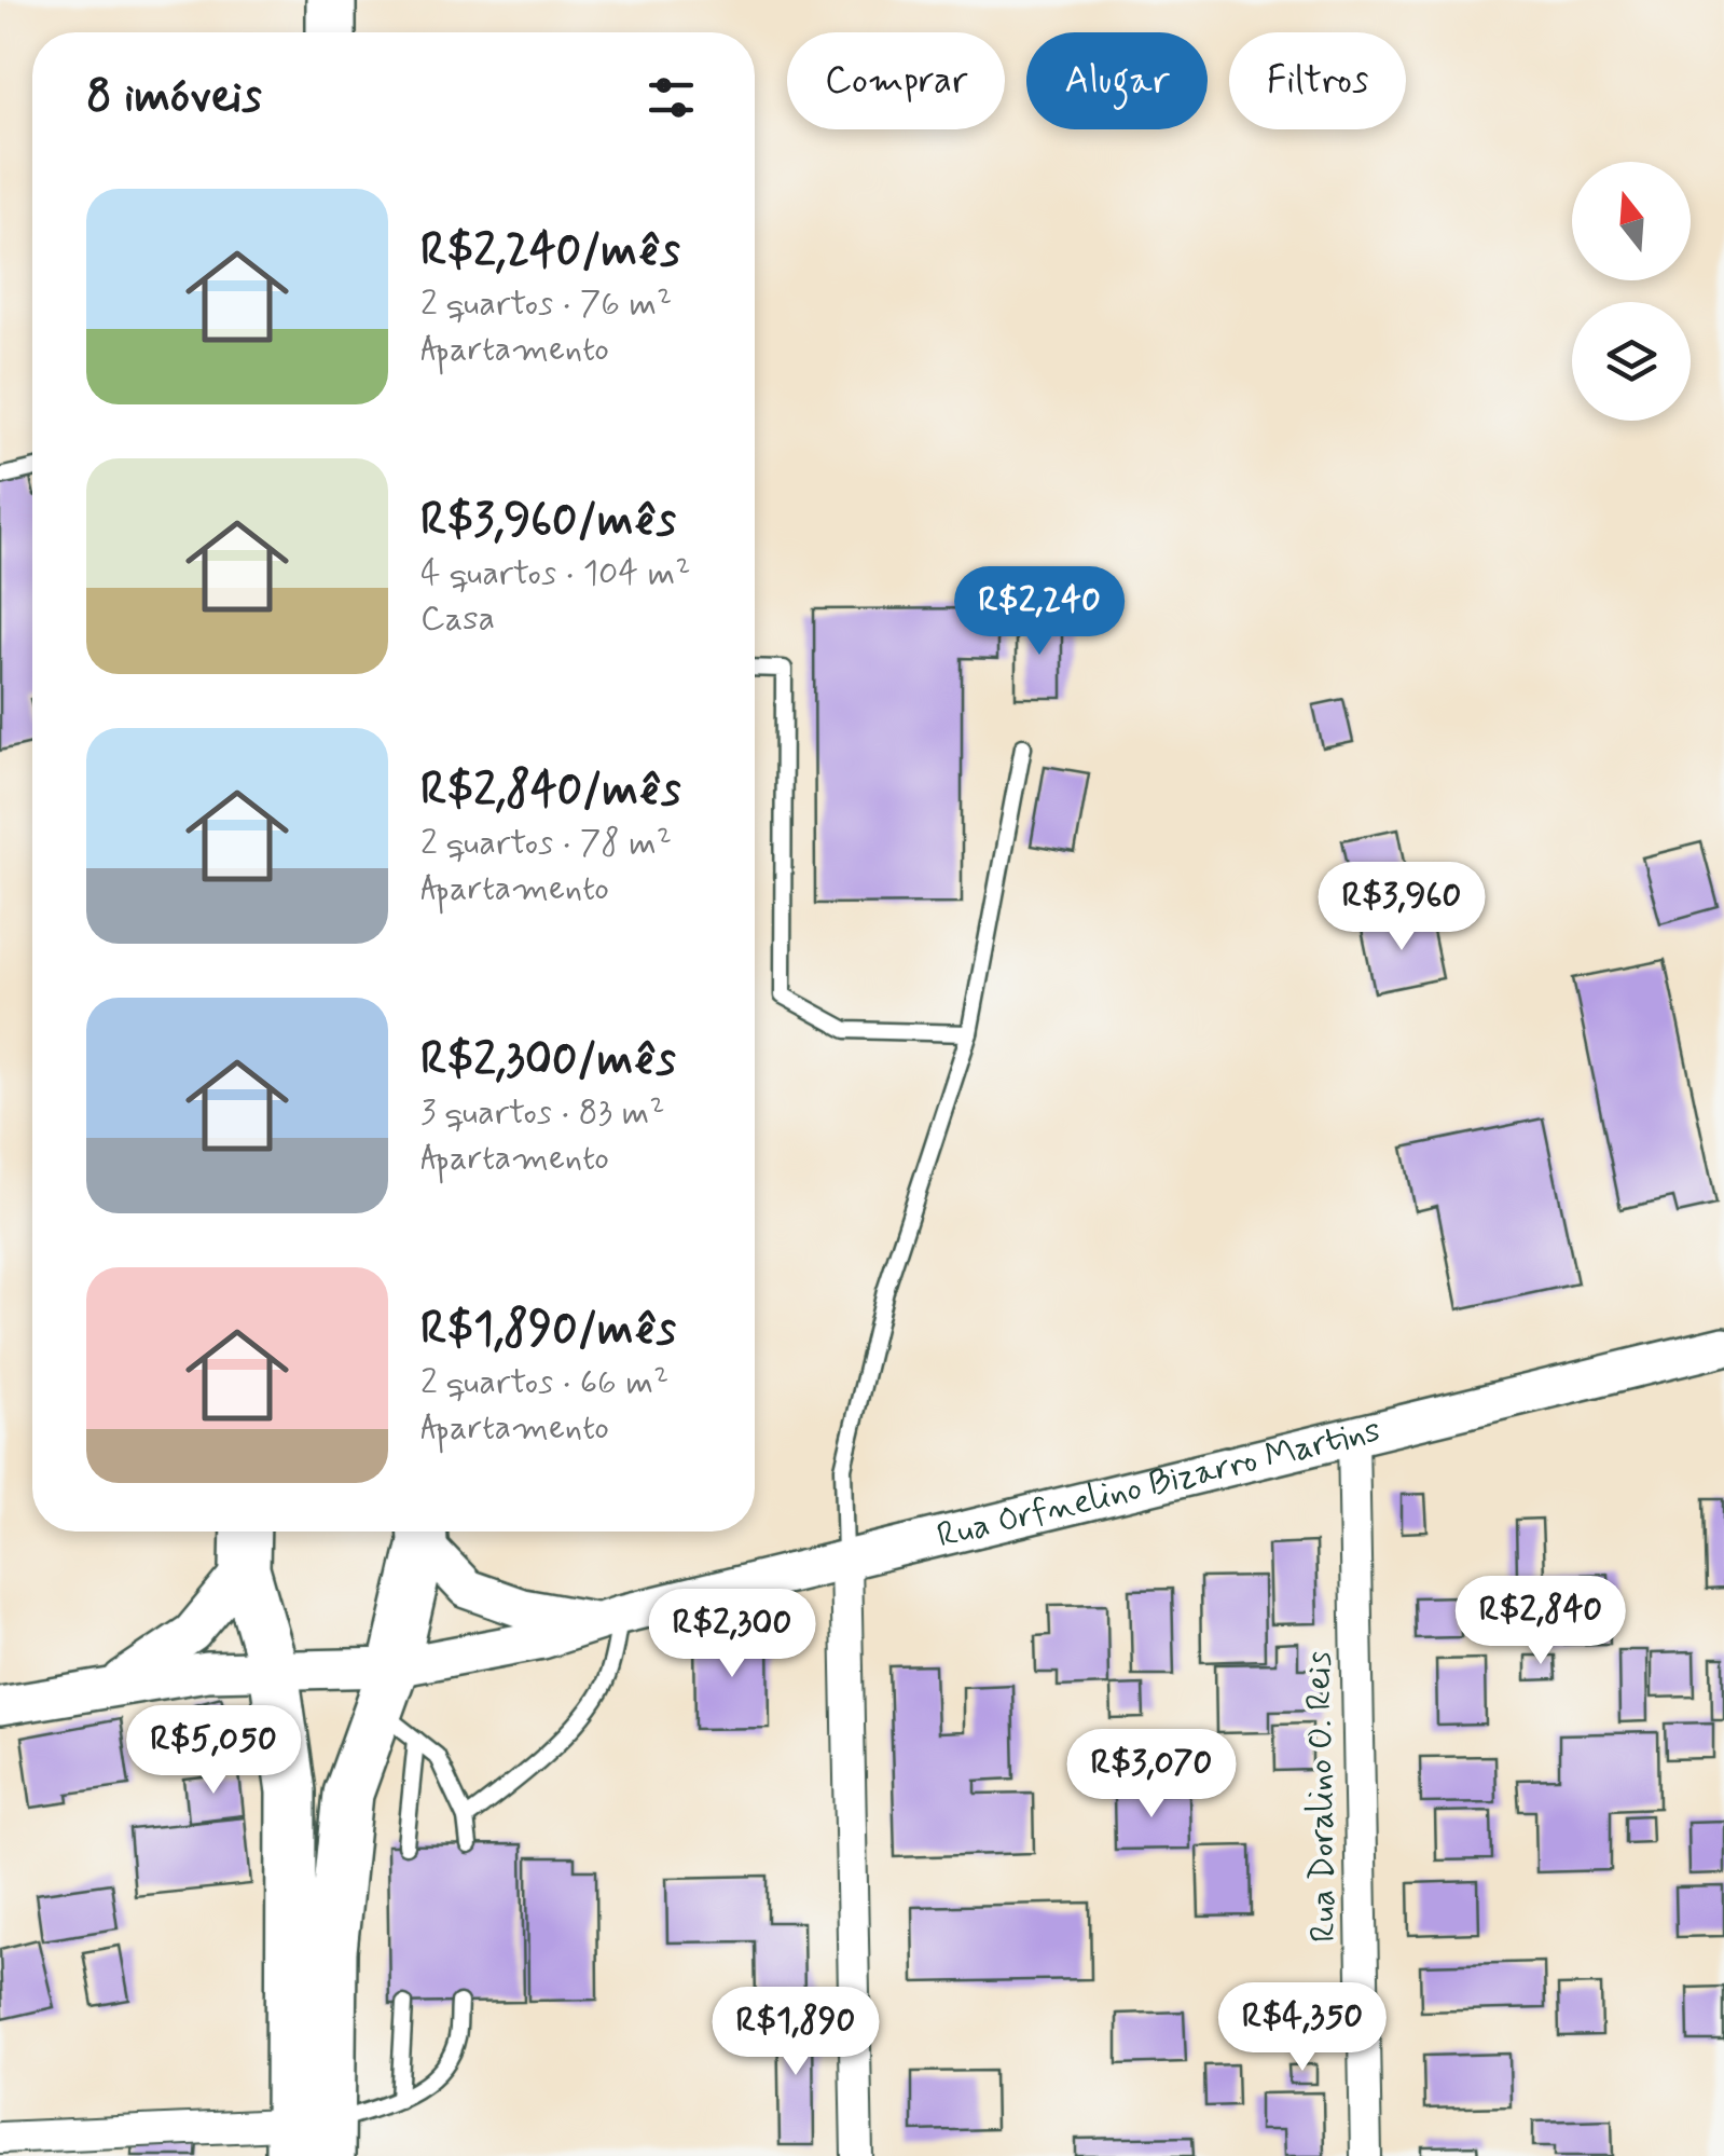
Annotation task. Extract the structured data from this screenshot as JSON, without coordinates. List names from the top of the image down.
{
  "streets": {
    "street": ["Rua Orfnelino Bizarro Martins", "Rua Doralino O. Reis"]
  },
  "crossings": [
    ["Rua Orfnelino Bizarro Martins", "Rua Doralino O. Reis"]
  ],
  "north": "top",
  "page": {
    "chip": ["Comprar", "Alugar", "Filtros"],
    "heading": "8 imóveis",
    "list": [
      {
        "name": "R$2,240/mês",
        "note": "2 quartos · 76 m² · Apartamento"
      },
      {
        "name": "R$3,960/mês",
        "note": "4 quartos · 104 m² · Casa"
      },
      {
        "name": "R$2,840/mês",
        "note": "2 quartos · 78 m² · Apartamento"
      },
      {
        "name": "R$2,300/mês",
        "note": "3 quartos · 83 m² · Apartamento"
      },
      {
        "name": "R$1,890/mês",
        "note": "2 quartos · 66 m² · Apartamento"
      }
    ],
    "price": [
      "R$2,240",
      "R$3,960",
      "R$2,840",
      "R$2,300",
      "R$5,050",
      "R$3,070",
      "R$4,350",
      "R$1,890"
    ]
  }
}
